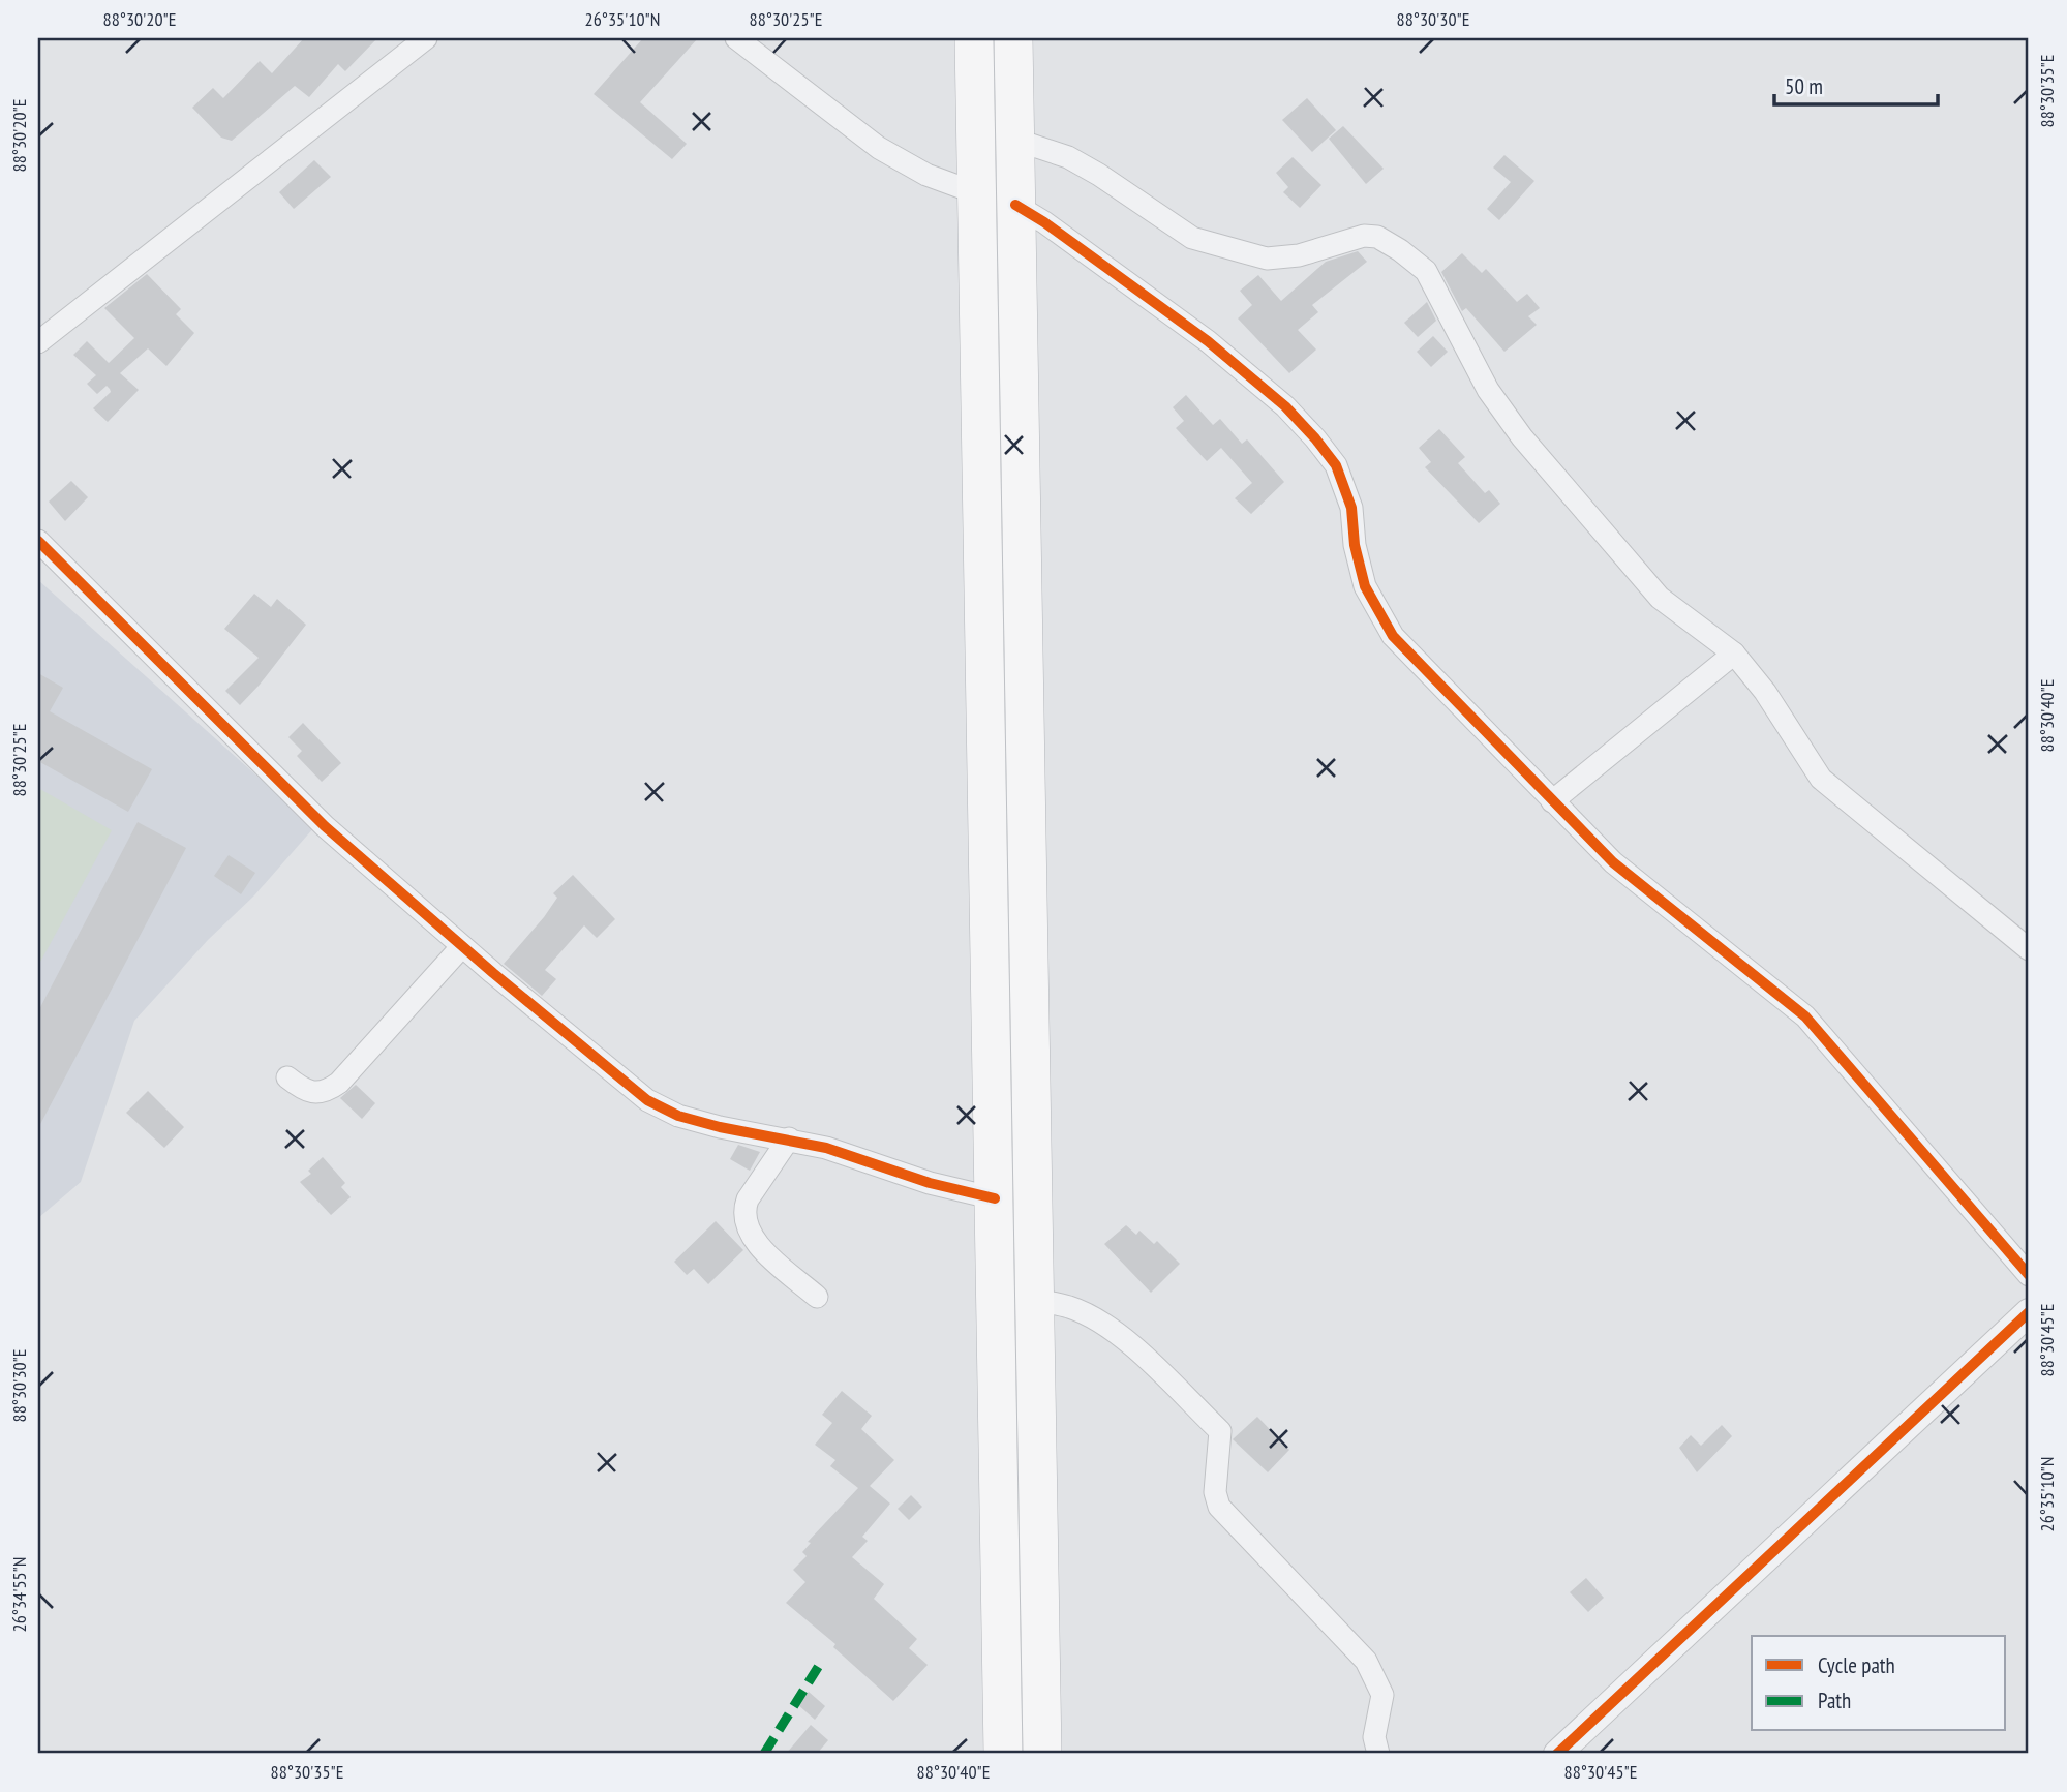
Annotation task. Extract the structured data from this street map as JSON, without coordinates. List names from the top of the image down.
{
  "legend": ["Cycle path", "Path"],
  "scale_bar": "50 m",
  "coordinates": [
    "88°30'20\"E",
    "26°35'10\"N",
    "88°30'25\"E",
    "88°30'30\"E",
    "88°30'35\"E",
    "88°30'40\"E",
    "88°30'45\"E",
    "26°34'55\"N"
  ]
}
